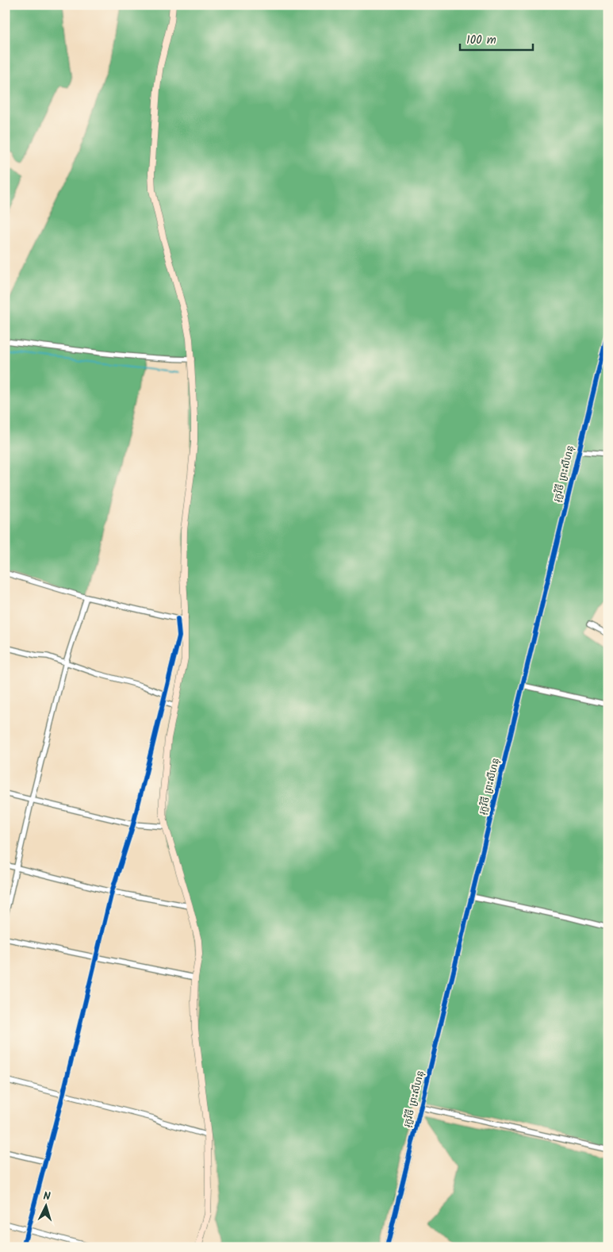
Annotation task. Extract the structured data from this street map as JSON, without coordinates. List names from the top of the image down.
{
  "streets": {
    "main road": ["រុក្ខវិថី ព្រះសីហនុ"]
  },
  "scale_bar": "100 m",
  "north": "top"
}
